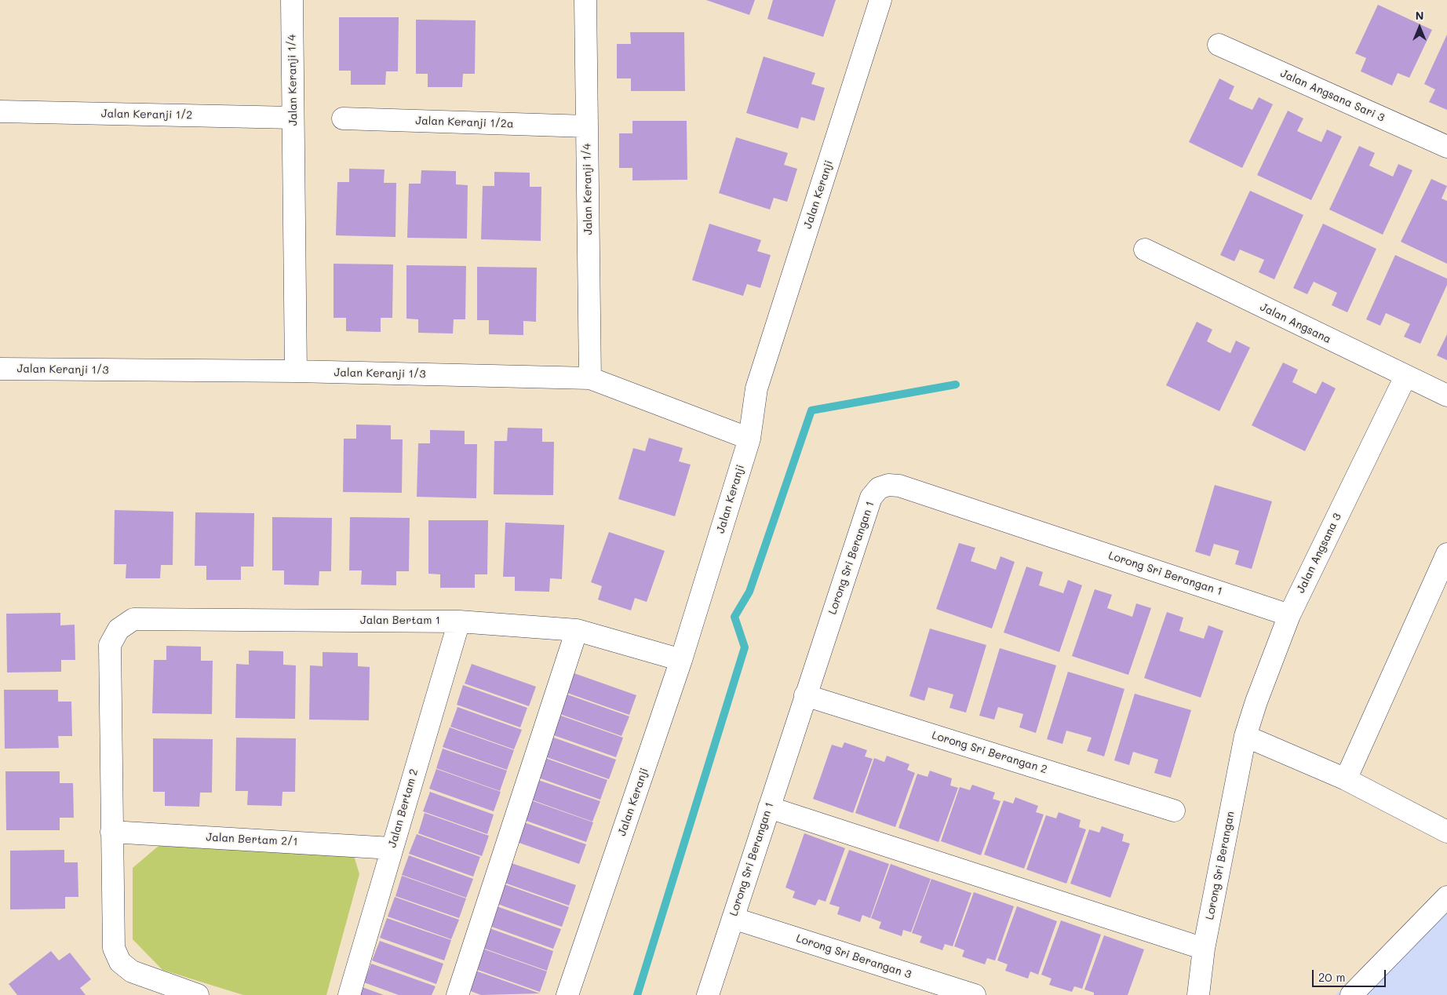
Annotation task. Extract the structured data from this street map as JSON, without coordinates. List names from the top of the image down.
{
  "streets": {
    "street": [
      "Jalan Keranji 1/4",
      "Jalan Angsana Sari 3",
      "Jalan Keranji 1/2",
      "Jalan Keranji 1/2a",
      "Jalan Keranji",
      "Jalan Angsana",
      "Jalan Keranji 1/3",
      "Jalan Angsana 3",
      "Lorong Sri Berangan 1",
      "Jalan Bertam 1",
      "Lorong Sri Berangan 2",
      "Jalan Bertam 2",
      "Jalan Bertam 2/1",
      "Lorong Sri Berangan",
      "Lorong Sri Berangan 3"
    ]
  },
  "crossings": [
    ["Jalan Keranji 1/4", "Jalan Keranji 1/2"],
    ["Jalan Keranji 1/4", "Jalan Keranji 1/2a"],
    ["Jalan Keranji 1/4", "Jalan Keranji 1/3"],
    ["Jalan Keranji", "Jalan Keranji 1/3"],
    ["Jalan Keranji", "Jalan Bertam 1"],
    ["Jalan Angsana", "Jalan Angsana 3"],
    ["Jalan Angsana 3", "Lorong Sri Berangan 1"],
    ["Jalan Angsana 3", "Lorong Sri Berangan"],
    ["Lorong Sri Berangan 1", "Lorong Sri Berangan 2"],
    ["Lorong Sri Berangan 1", "Lorong Sri Berangan 3"],
    ["Jalan Bertam 1", "Jalan Bertam 2"],
    ["Jalan Bertam 1", "Jalan Bertam 2/1"],
    ["Jalan Bertam 2", "Jalan Bertam 2/1"]
  ],
  "scale_bar": "20 m",
  "north": "top"
}
